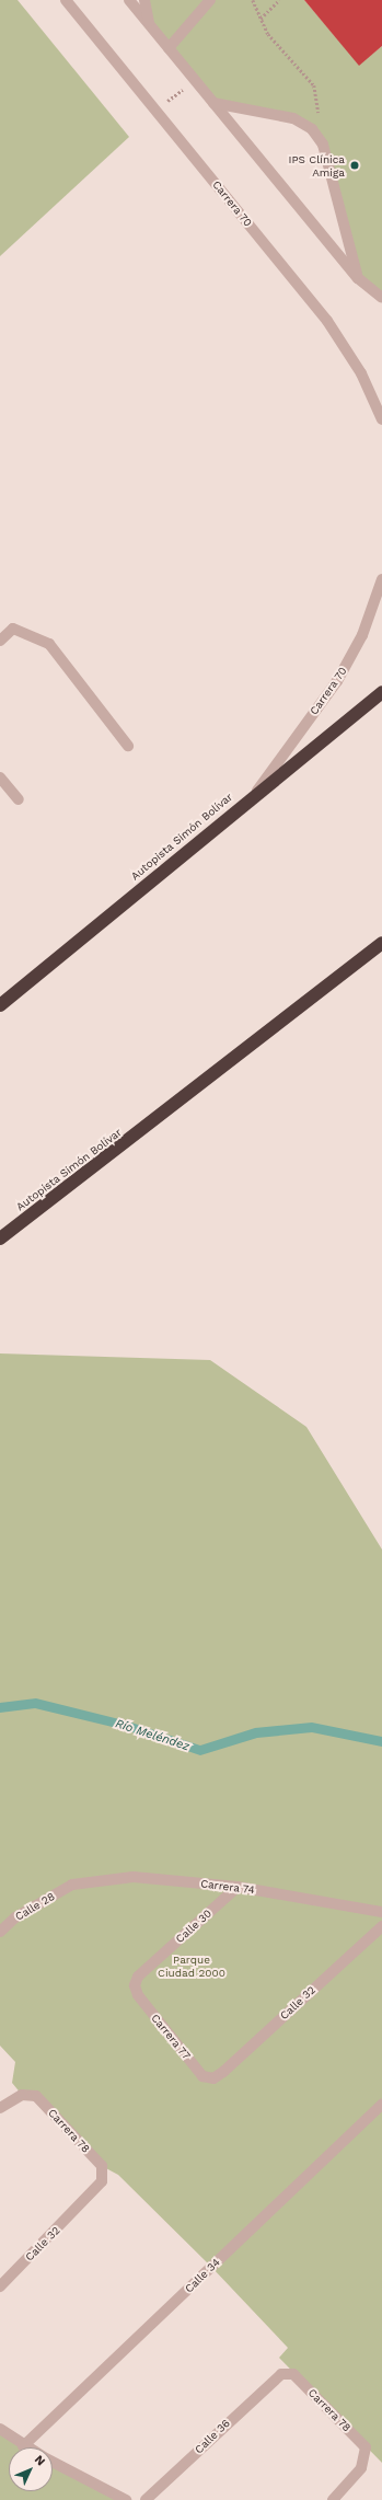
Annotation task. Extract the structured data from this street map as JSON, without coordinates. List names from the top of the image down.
{
  "streets": {
    "highway": ["Autopista Simón Bolívar"],
    "street": [
      "Carrera 70",
      "Carrera 74",
      "Calle 28",
      "Calle 30",
      "Calle 32",
      "Carrera 77",
      "Carrera 78",
      "Calle 34",
      "Calle 36"
    ]
  },
  "crossings": [
    ["Carrera 70", "Autopista Simón Bolívar"],
    ["Carrera 74", "Calle 28"],
    ["Carrera 74", "Calle 30"],
    ["Calle 30", "Carrera 77"],
    ["Calle 32", "Carrera 77"],
    ["Calle 32", "Carrera 78"],
    ["Carrera 78", "Calle 36"]
  ],
  "water": ["Río Meléndez"],
  "parks": ["Parque Ciudad 2000"],
  "places": ["IPS Clínica Amiga"],
  "north": "top right"
}
